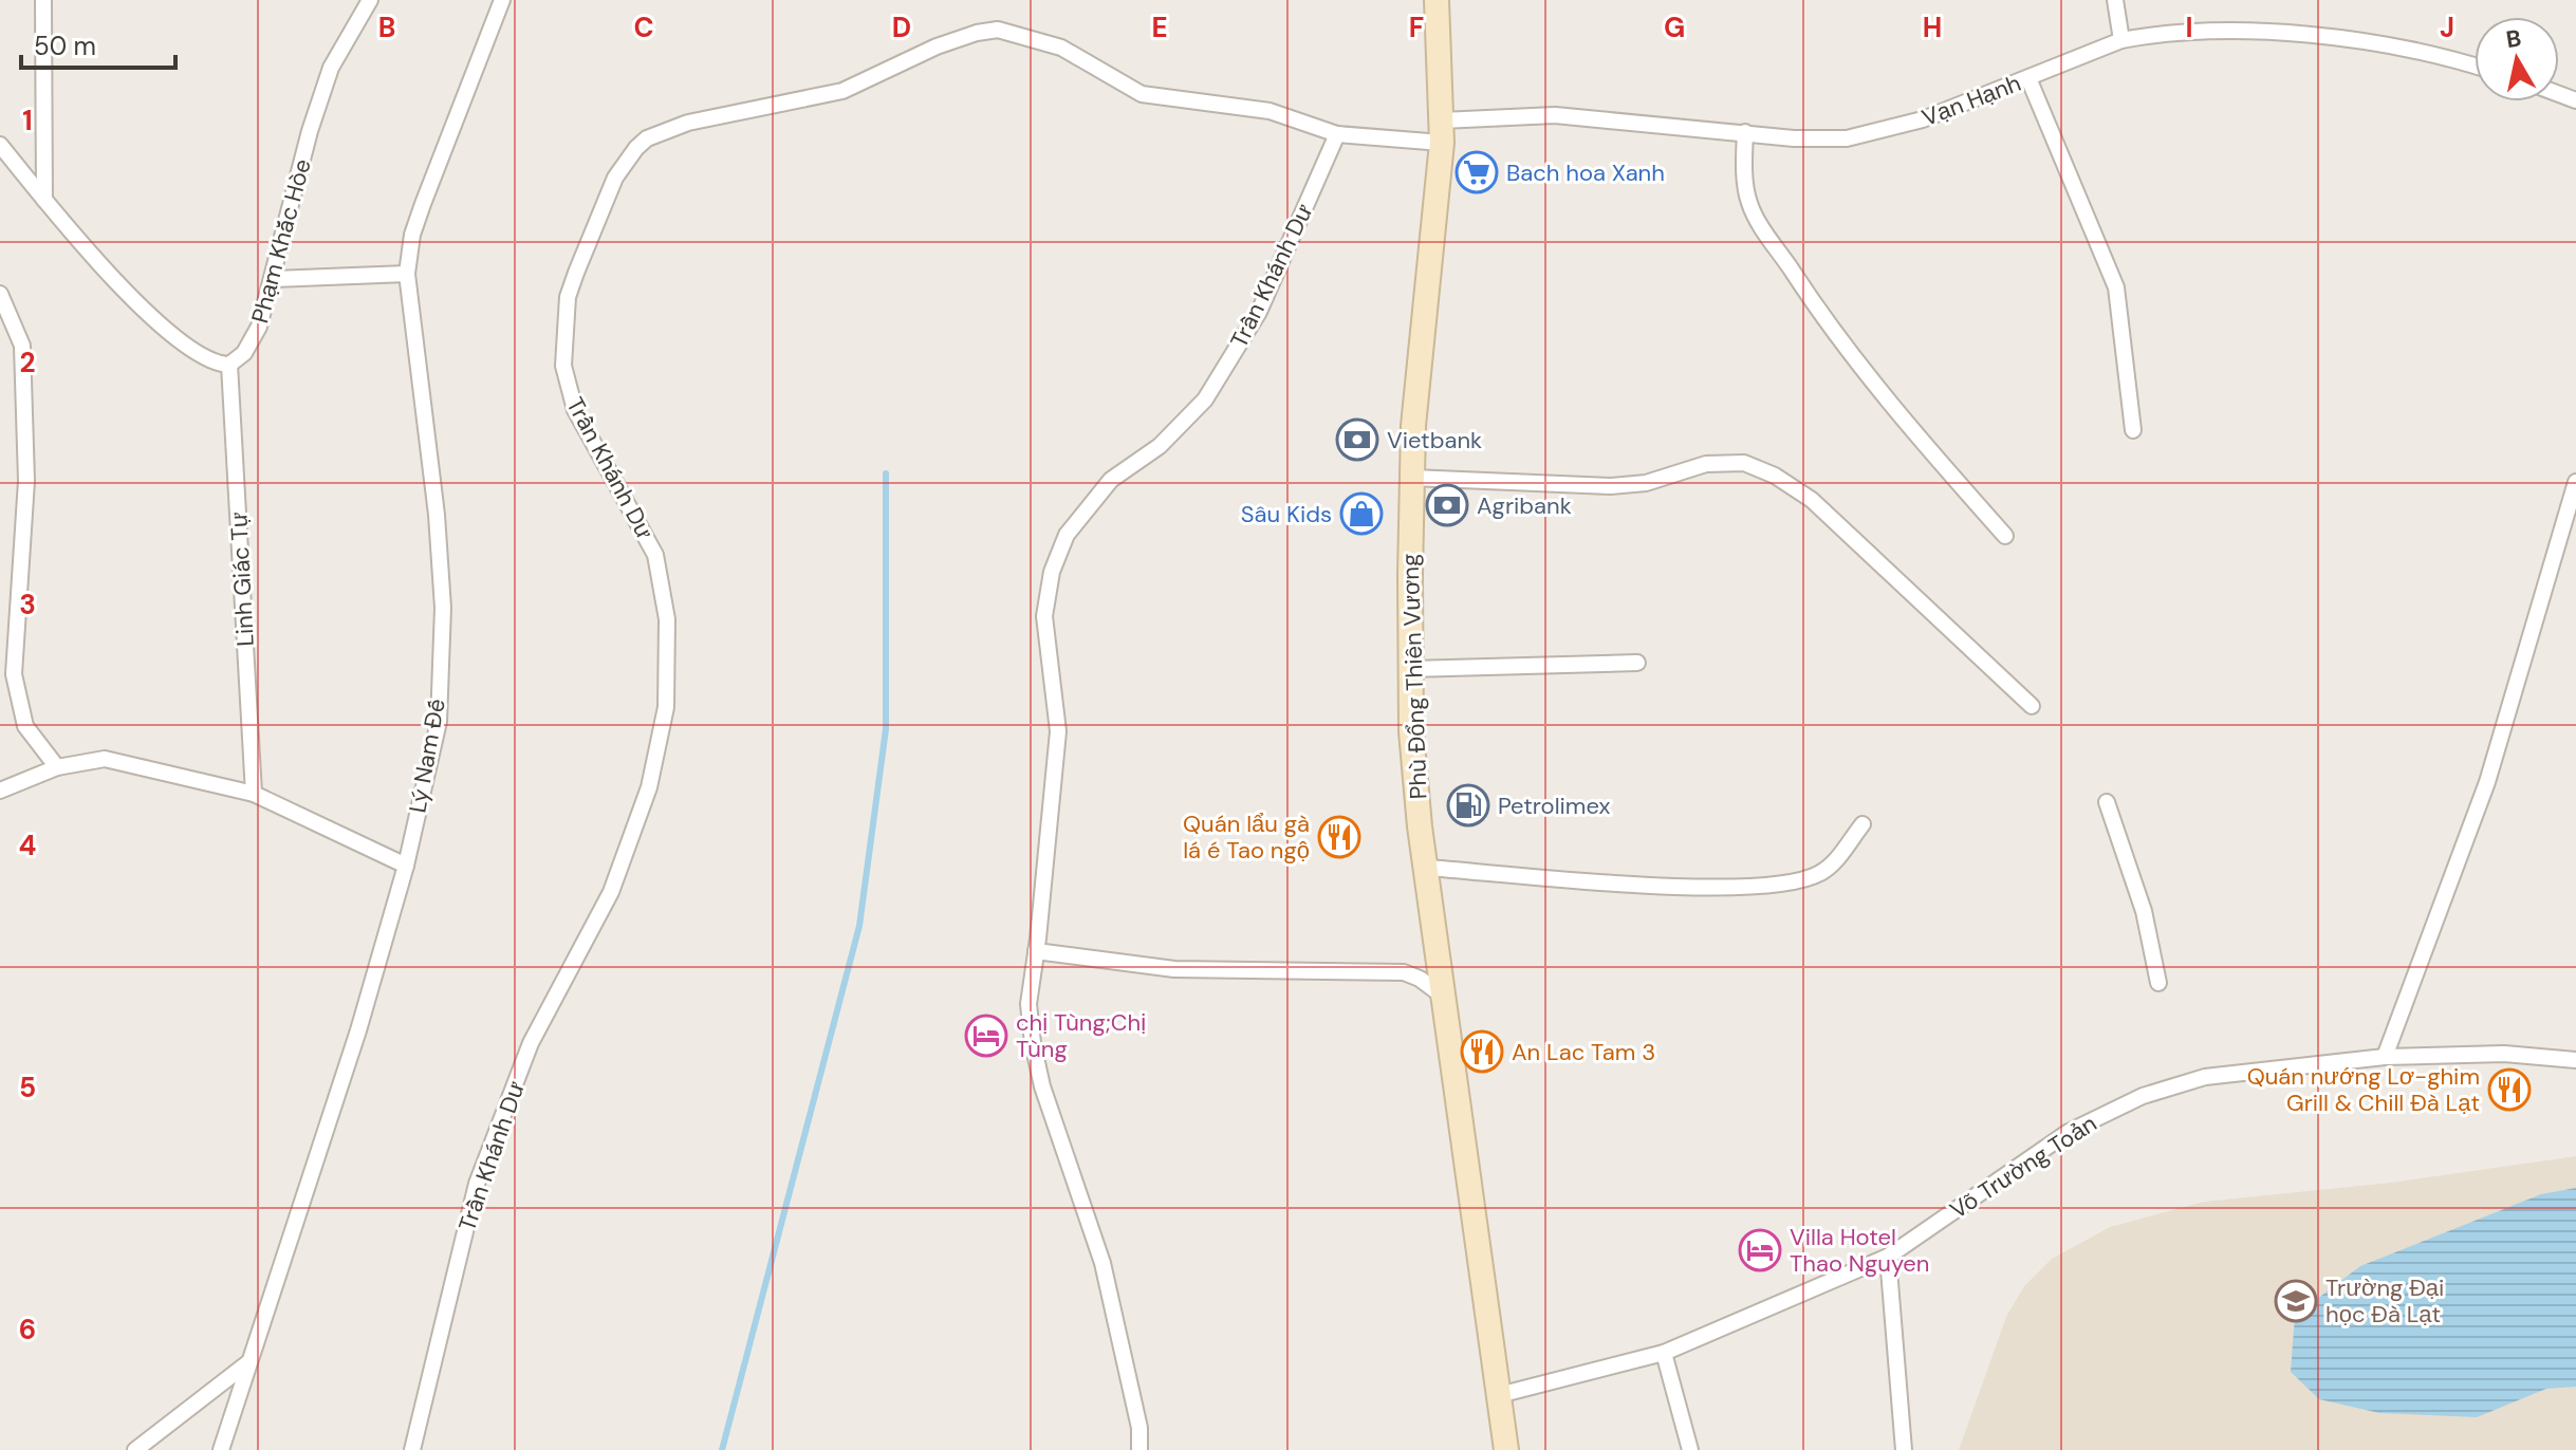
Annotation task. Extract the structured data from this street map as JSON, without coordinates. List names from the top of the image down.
{
  "streets": {
    "main road": ["Phù Đổng Thiên Vương"],
    "street": [
      "Vạn Hạnh",
      "Phạm Khắc Hòe",
      "Trần Khánh Dư",
      "Linh Giác Tự",
      "Lý Nam Đế",
      "Võ Trường Toản"
    ]
  },
  "crossings": [
    ["Vạn Hạnh", "Trần Khánh Dư"],
    ["Vạn Hạnh", "Phù Đổng Thiên Vương"],
    ["Phạm Khắc Hòe", "Linh Giác Tự"],
    ["Trần Khánh Dư", "Phù Đổng Thiên Vương"],
    ["Phù Đổng Thiên Vương", "Võ Trường Toản"]
  ],
  "places": {
    "supermarket": ["Bach hoa Xanh"],
    "bank": ["Vietbank", "Agribank"],
    "shop": ["Sâu Kids"],
    "fuel station": ["Petrolimex"],
    "restaurant": ["Quán lẩu gà lá é Tao ngộ", "An Lac Tam 3", "Quán nướng Lơ-ghim Grill & Chill Đà Lạt"],
    "hotel": ["chị Tùng;Chị Tùng", "Villa Hotel Thao Nguyen"],
    "school or university": ["Trường Đại học Đà Lạt"]
  },
  "scale_bar": "50 m",
  "north": "top",
  "grid": {
    "columns": [
      "B",
      "C",
      "D",
      "E",
      "F",
      "G",
      "H",
      "I",
      "J"
    ],
    "rows": [
      "1",
      "2",
      "3",
      "4",
      "5",
      "6"
    ]
  }
}
